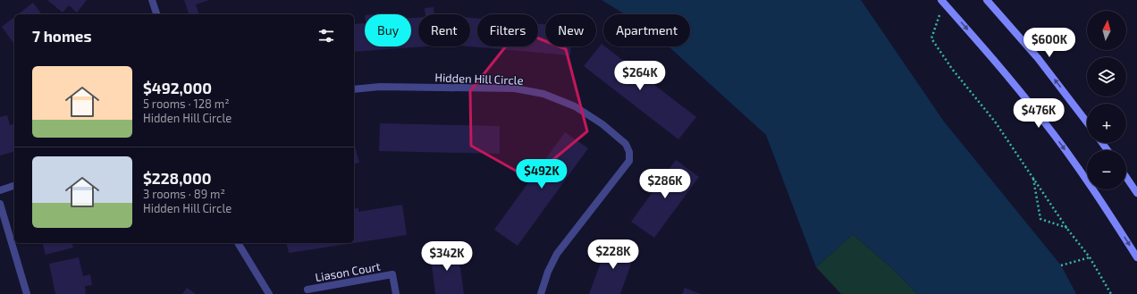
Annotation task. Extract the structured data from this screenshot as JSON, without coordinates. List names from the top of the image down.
{
  "streets": {
    "street": ["Hidden Hill Circle", "Liason Court"]
  },
  "north": "top",
  "page": {
    "map_buttons": ["+", "−"],
    "chip": [
      "Buy",
      "Rent",
      "Filters",
      "New",
      "Apartment"
    ],
    "heading": "7 homes",
    "price": [
      "$600K",
      "$264K",
      "$476K",
      "$492K",
      "$286K",
      "$228K",
      "$342K"
    ],
    "list": [
      {
        "name": "$492,000",
        "note": "5 rooms · 128 m² · Hidden Hill Circle"
      },
      {
        "name": "$228,000",
        "note": "3 rooms · 89 m² · Hidden Hill Circle"
      }
    ]
  }
}
